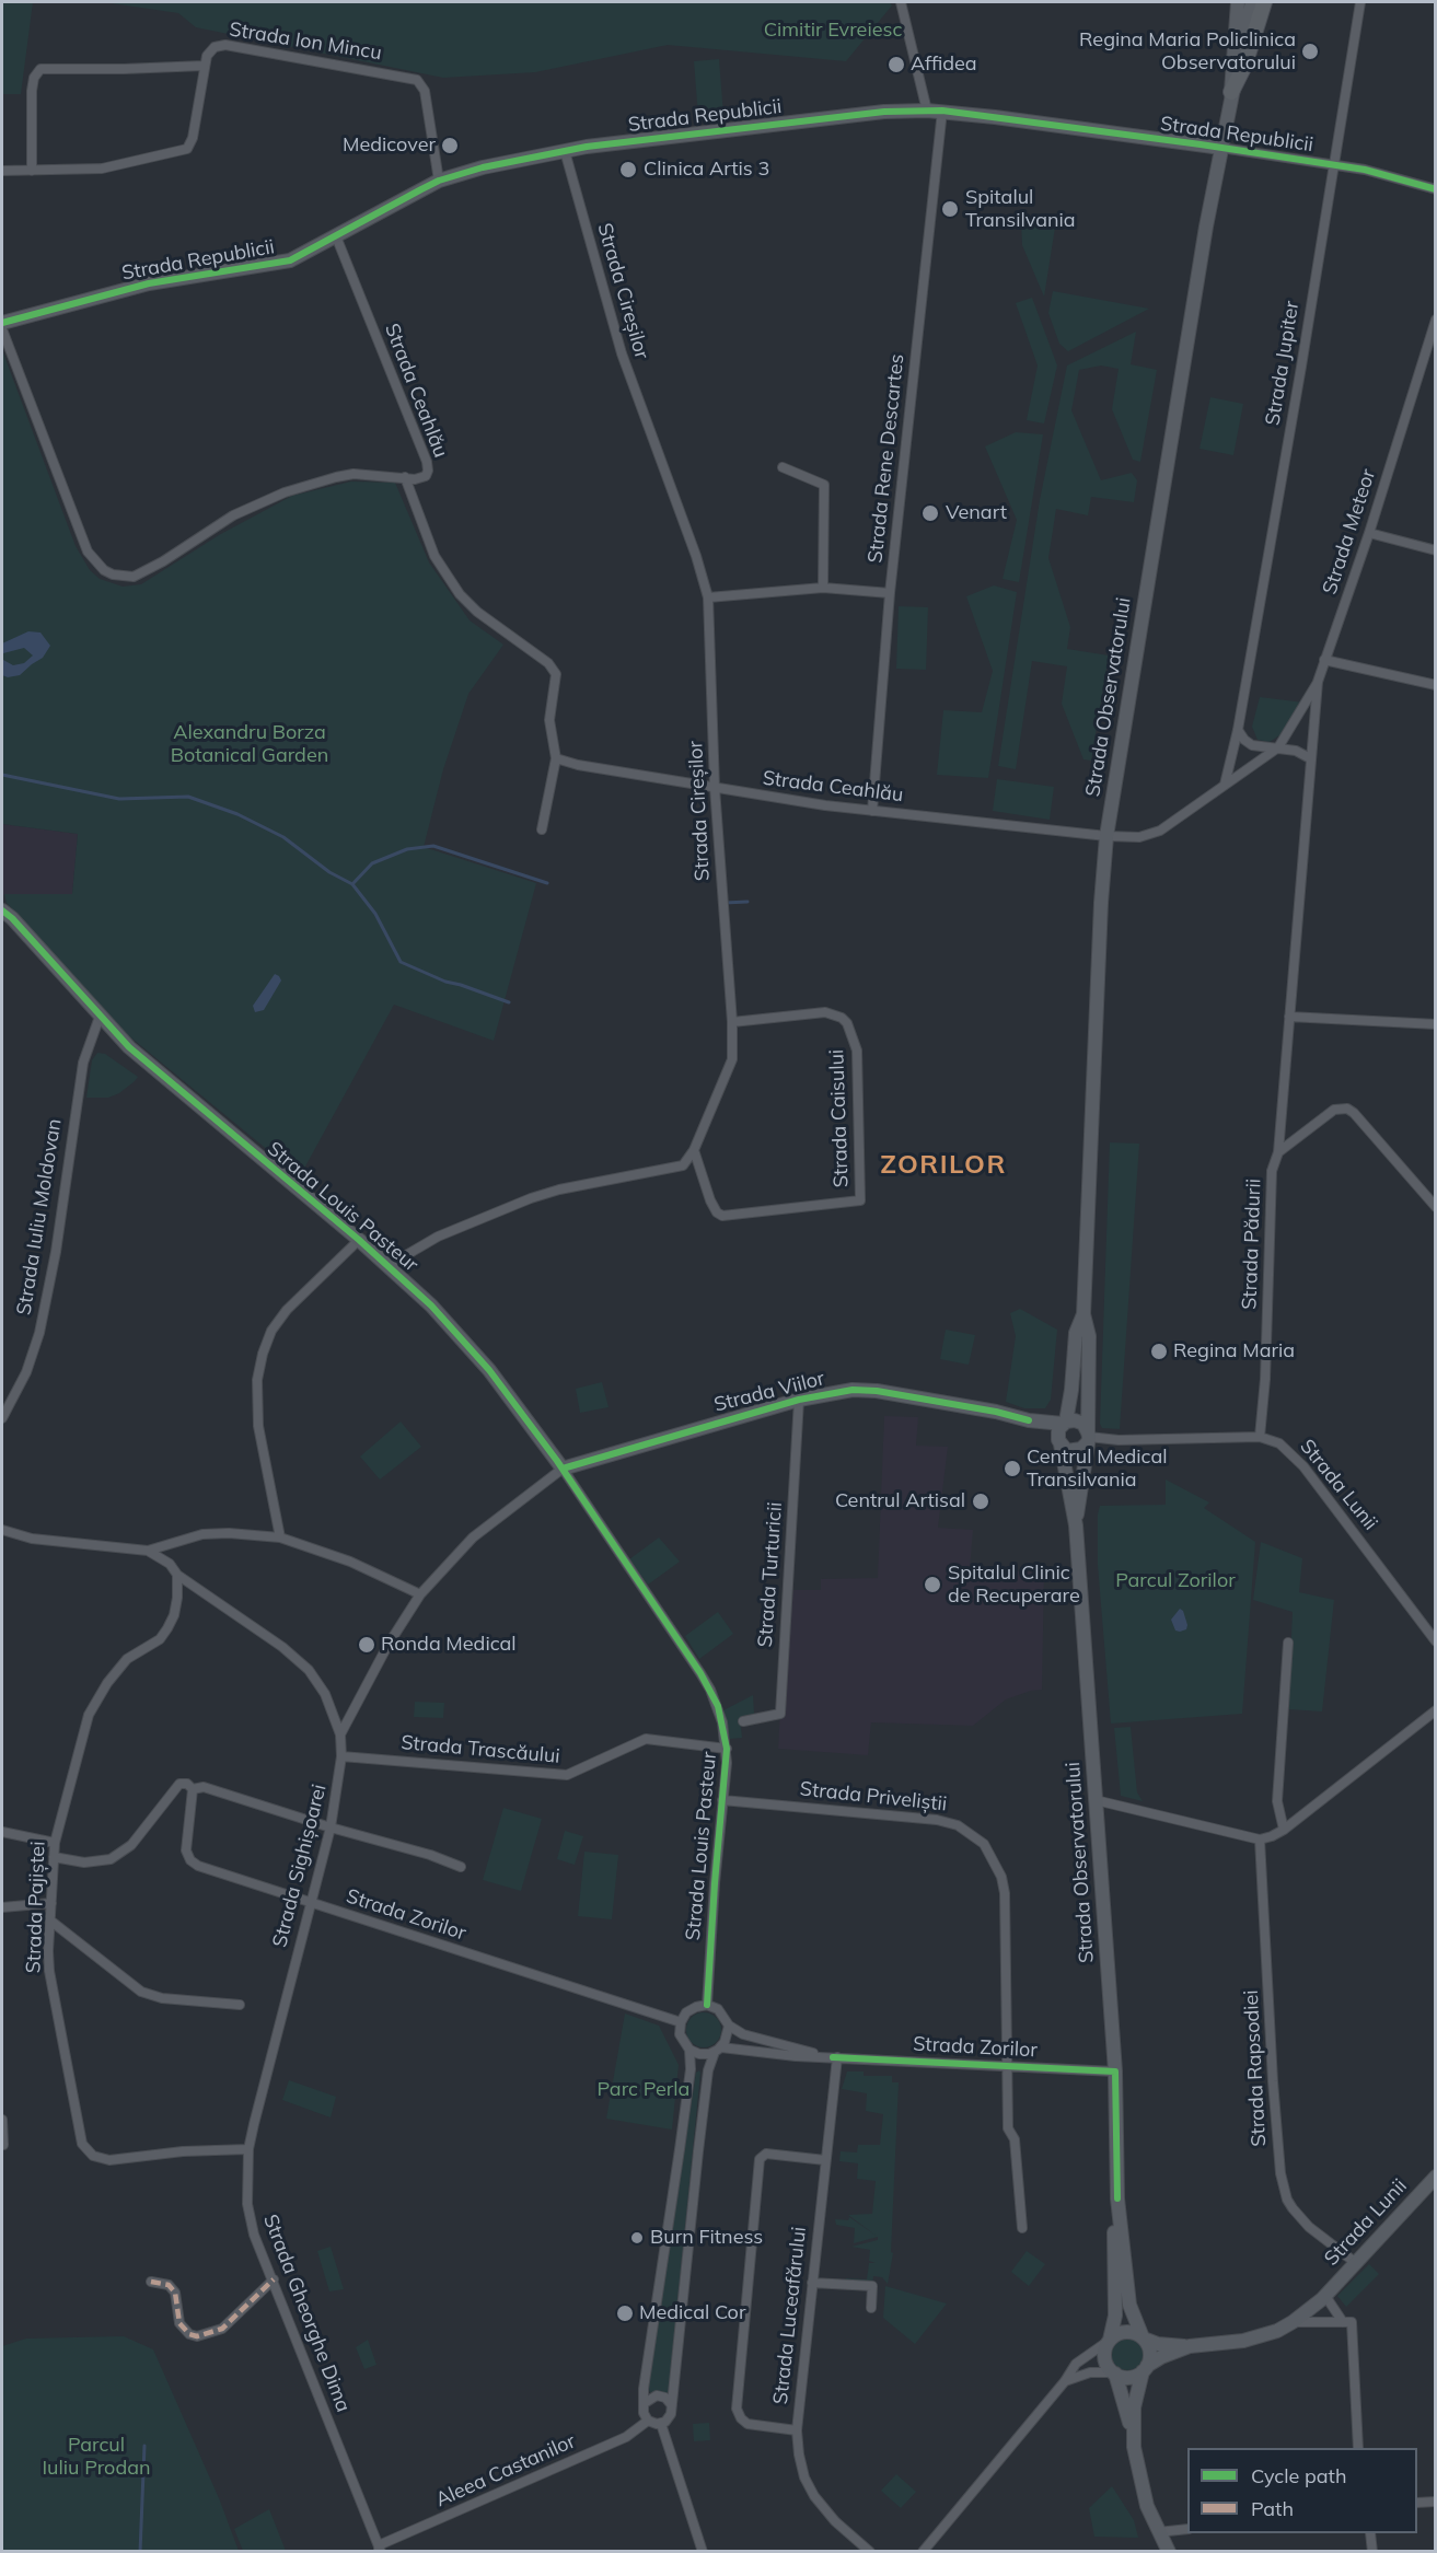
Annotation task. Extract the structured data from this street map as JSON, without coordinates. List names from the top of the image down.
{
  "streets": {
    "main road": [
      "Strada Republicii",
      "Strada Observatorului",
      "Strada Louis Pasteur",
      "Strada Viilor",
      "Strada Lunii"
    ],
    "street": [
      "Strada Ion Mincu",
      "Strada Cireșilor",
      "Strada Jupiter",
      "Strada Ceahlău",
      "Strada Rene Descartes",
      "Strada Meteor",
      "Strada Caisului",
      "Strada Iuliu Moldovan",
      "Strada Pădurii",
      "Strada Turturicii",
      "Strada Trascăului",
      "Strada Priveliștii",
      "Strada Sighișoarei",
      "Strada Pajiștei",
      "Strada Zorilor",
      "Strada Rapsodiei",
      "Strada Gheorghe Dima",
      "Strada Luceafărului",
      "Aleea Castanilor"
    ]
  },
  "crossings": [
    ["Strada Ion Mincu", "Strada Republicii"],
    ["Strada Republicii", "Strada Cireșilor"],
    ["Strada Republicii", "Strada Jupiter"],
    ["Strada Republicii", "Strada Ceahlău"],
    ["Strada Republicii", "Strada Rene Descartes"],
    ["Strada Republicii", "Strada Observatorului"],
    ["Strada Cireșilor", "Strada Ceahlău"],
    ["Strada Cireșilor", "Strada Caisului"],
    ["Strada Cireșilor", "Strada Louis Pasteur"],
    ["Strada Ceahlău", "Strada Rene Descartes"],
    ["Strada Ceahlău", "Strada Observatorului"],
    ["Strada Meteor", "Strada Pădurii"],
    ["Strada Observatorului", "Strada Viilor"],
    ["Strada Observatorului", "Strada Lunii"],
    ["Strada Observatorului", "Strada Zorilor"],
    ["Strada Louis Pasteur", "Strada Iuliu Moldovan"],
    ["Strada Louis Pasteur", "Strada Viilor"],
    ["Strada Louis Pasteur", "Strada Trascăului"],
    ["Strada Louis Pasteur", "Strada Priveliștii"],
    ["Strada Louis Pasteur", "Strada Zorilor"],
    ["Strada Pădurii", "Strada Lunii"],
    ["Strada Viilor", "Strada Turturicii"],
    ["Strada Viilor", "Strada Sighișoarei"],
    ["Strada Lunii", "Strada Rapsodiei"],
    ["Strada Trascăului", "Strada Sighișoarei"],
    ["Strada Priveliștii", "Strada Zorilor"],
    ["Strada Sighișoarei", "Strada Pajiștei"],
    ["Strada Sighișoarei", "Strada Zorilor"],
    ["Strada Sighișoarei", "Strada Gheorghe Dima"],
    ["Strada Pajiștei", "Strada Gheorghe Dima"],
    ["Strada Zorilor", "Strada Luceafărului"],
    ["Strada Gheorghe Dima", "Aleea Castanilor"]
  ],
  "districts": ["ZORILOR"],
  "parks": [
    "Cimitir Evreiesc",
    "Alexandru Borza Botanical Garden",
    "Parcul Zorilor",
    "Parc Perla",
    "Parcul Iuliu Prodan"
  ],
  "places": [
    "Regina Maria Policlinica Observatorului",
    "Affidea",
    "Medicover",
    "Clinica Artis 3",
    "Spitalul Transilvania",
    "Venart",
    "Regina Maria",
    "Centrul Medical Transilvania",
    "Centrul Artisal",
    "Spitalul Clinic de Recuperare",
    "Ronda Medical",
    "Burn Fitness",
    "Medical Cor"
  ],
  "legend": ["Cycle path", "Path"]
}
